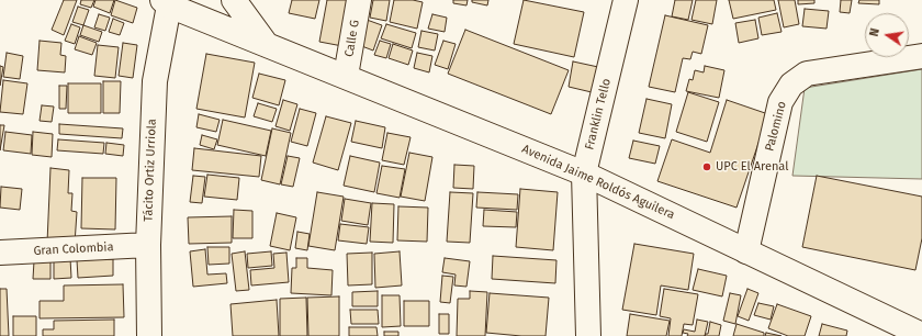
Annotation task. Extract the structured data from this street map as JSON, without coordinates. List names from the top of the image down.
{
  "streets": {
    "street": [
      "Calle G",
      "Franklin Tello",
      "Palomino",
      "Tácito Ortiz Urriola",
      "Avenida Jaime Roldós Aguilera",
      "Gran Colombia"
    ]
  },
  "crossings": [
    ["Calle G", "Avenida Jaime Roldós Aguilera"],
    ["Franklin Tello", "Avenida Jaime Roldós Aguilera"],
    ["Palomino", "Avenida Jaime Roldós Aguilera"],
    ["Tácito Ortiz Urriola", "Avenida Jaime Roldós Aguilera"],
    ["Tácito Ortiz Urriola", "Gran Colombia"]
  ],
  "places": ["UPC El Arenal"],
  "north": "left"
}
